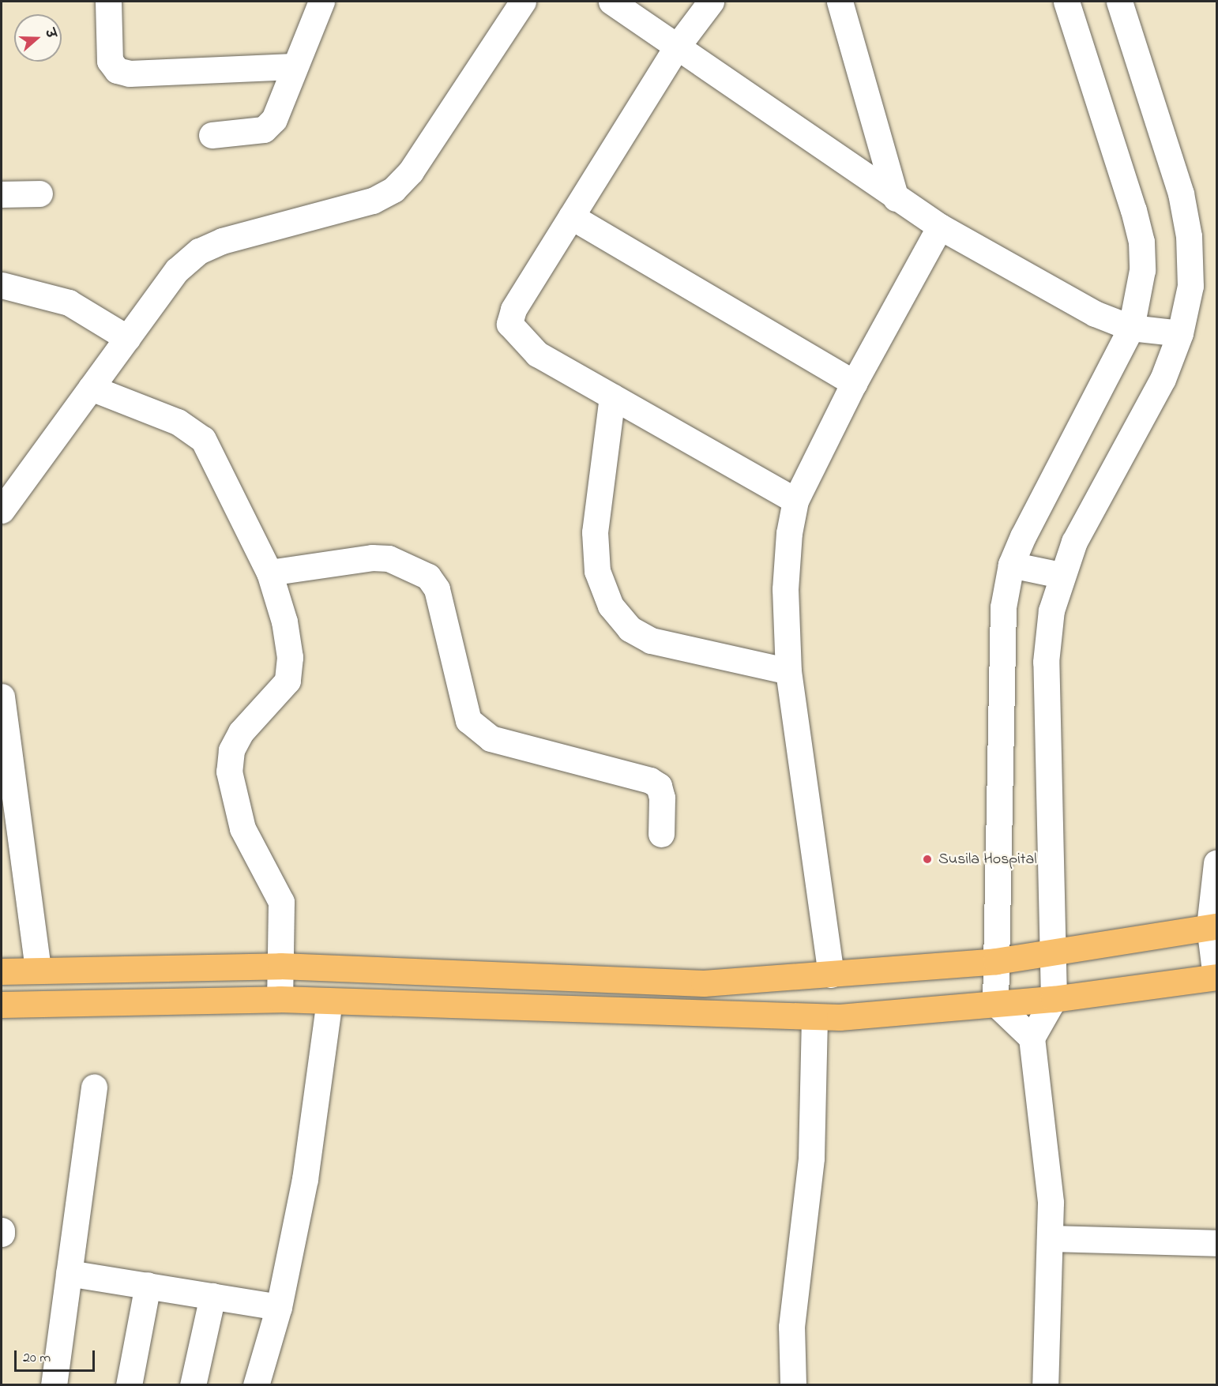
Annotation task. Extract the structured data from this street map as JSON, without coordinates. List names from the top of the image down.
{
  "places": ["Susila Hospital"],
  "scale_bar": "20 m",
  "north": "right"
}
